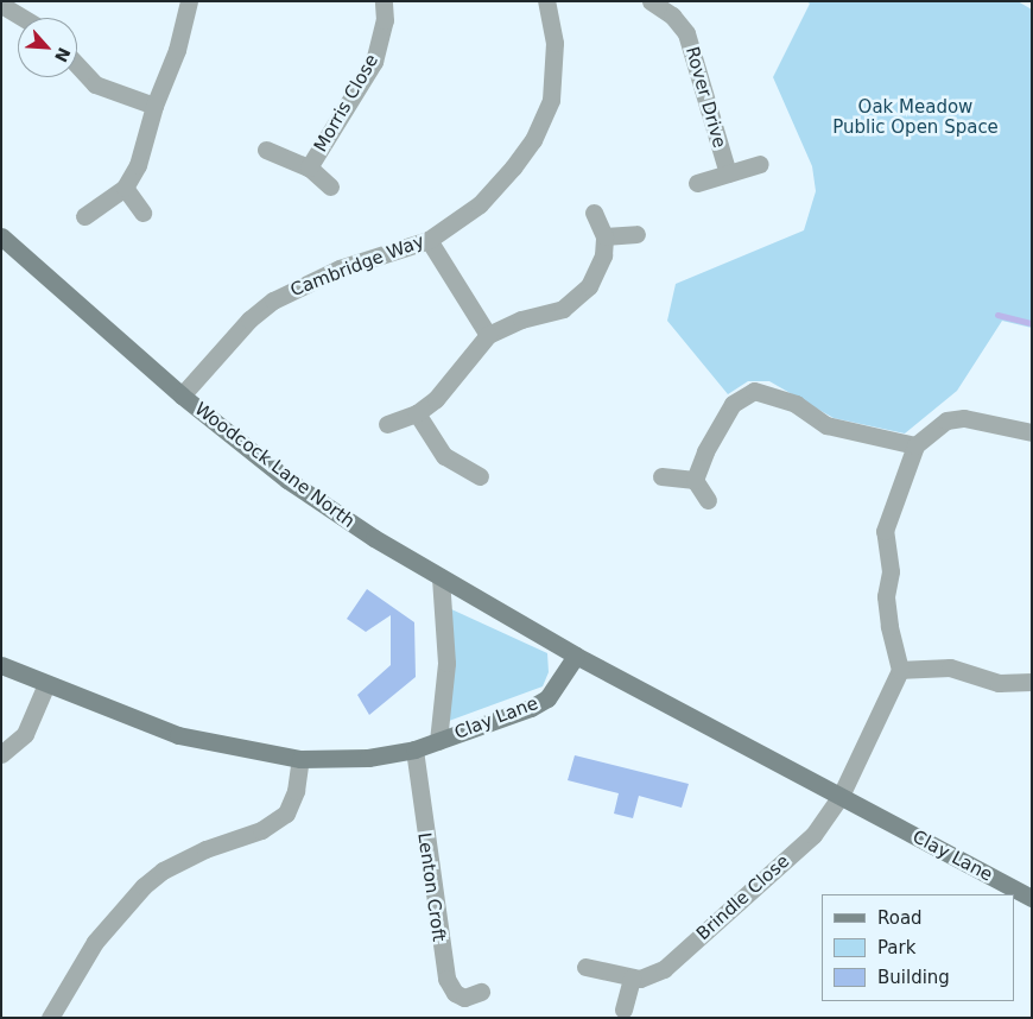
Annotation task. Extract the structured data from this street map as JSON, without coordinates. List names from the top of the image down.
{
  "streets": {
    "street": [
      "Rover Drive",
      "Morris Close",
      "Cambridge Way",
      "Woodcock Lane North",
      "Clay Lane",
      "Lenton Croft",
      "Brindle Close"
    ]
  },
  "crossings": [
    ["Cambridge Way", "Woodcock Lane North"],
    ["Woodcock Lane North", "Clay Lane"],
    ["Clay Lane", "Lenton Croft"],
    ["Clay Lane", "Brindle Close"]
  ],
  "parks": ["Oak Meadow Public Open Space"],
  "legend": ["Road", "Park", "Building"],
  "north": "bottom right"
}
